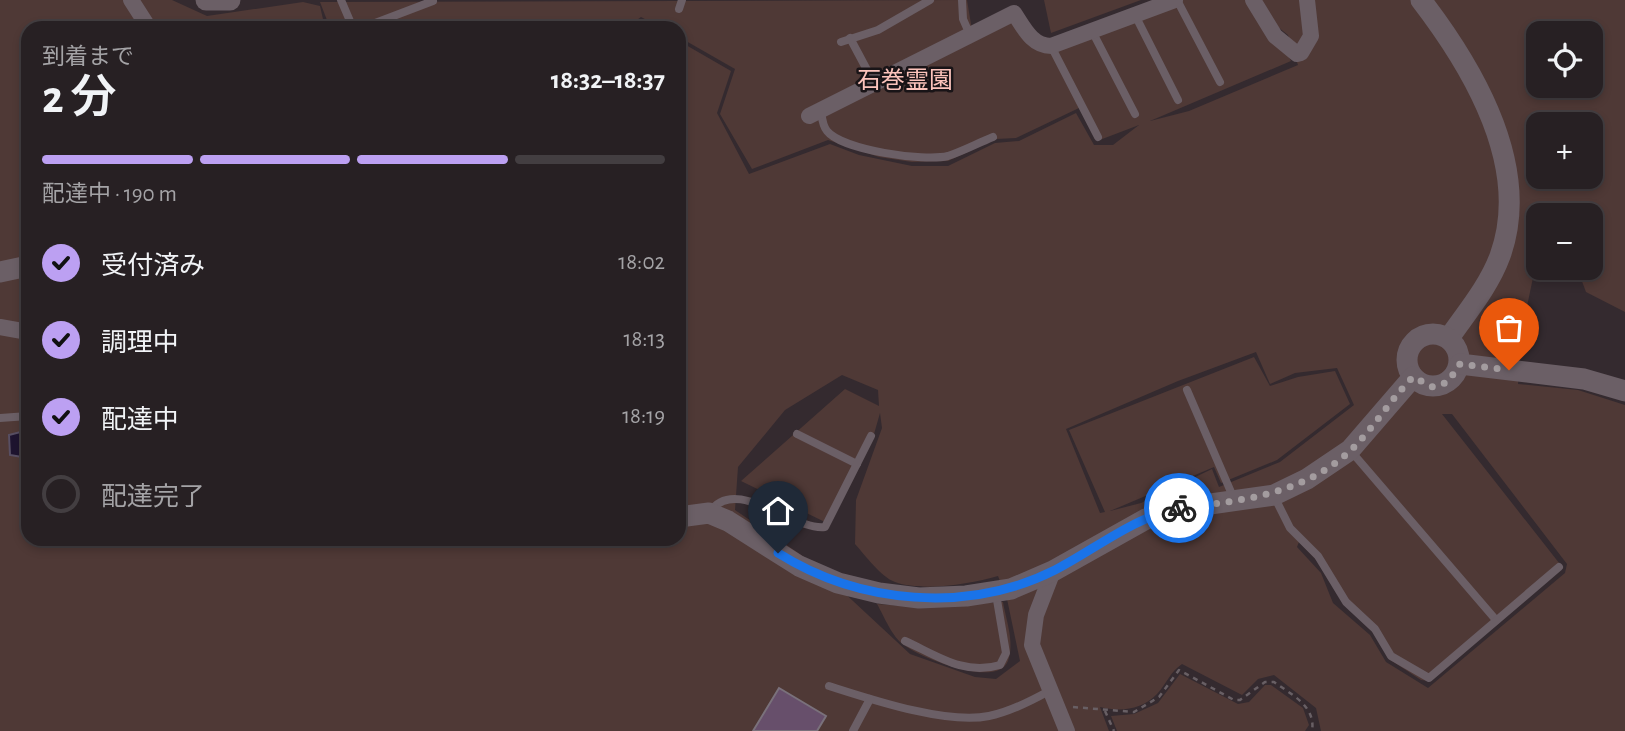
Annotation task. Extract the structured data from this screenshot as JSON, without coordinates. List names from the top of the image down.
{
  "parks": ["石巻霊園"],
  "page": {
    "map_buttons": ["+", "−"],
    "heading": ["2 分", "到着まで", "18:32–18:37"],
    "bar": "配達中 · 190 m",
    "list": [
      ["受付済み", "18:02"],
      ["調理中", "18:13"],
      ["配達中", "18:19"],
      "配達完了"
    ]
  }
}
